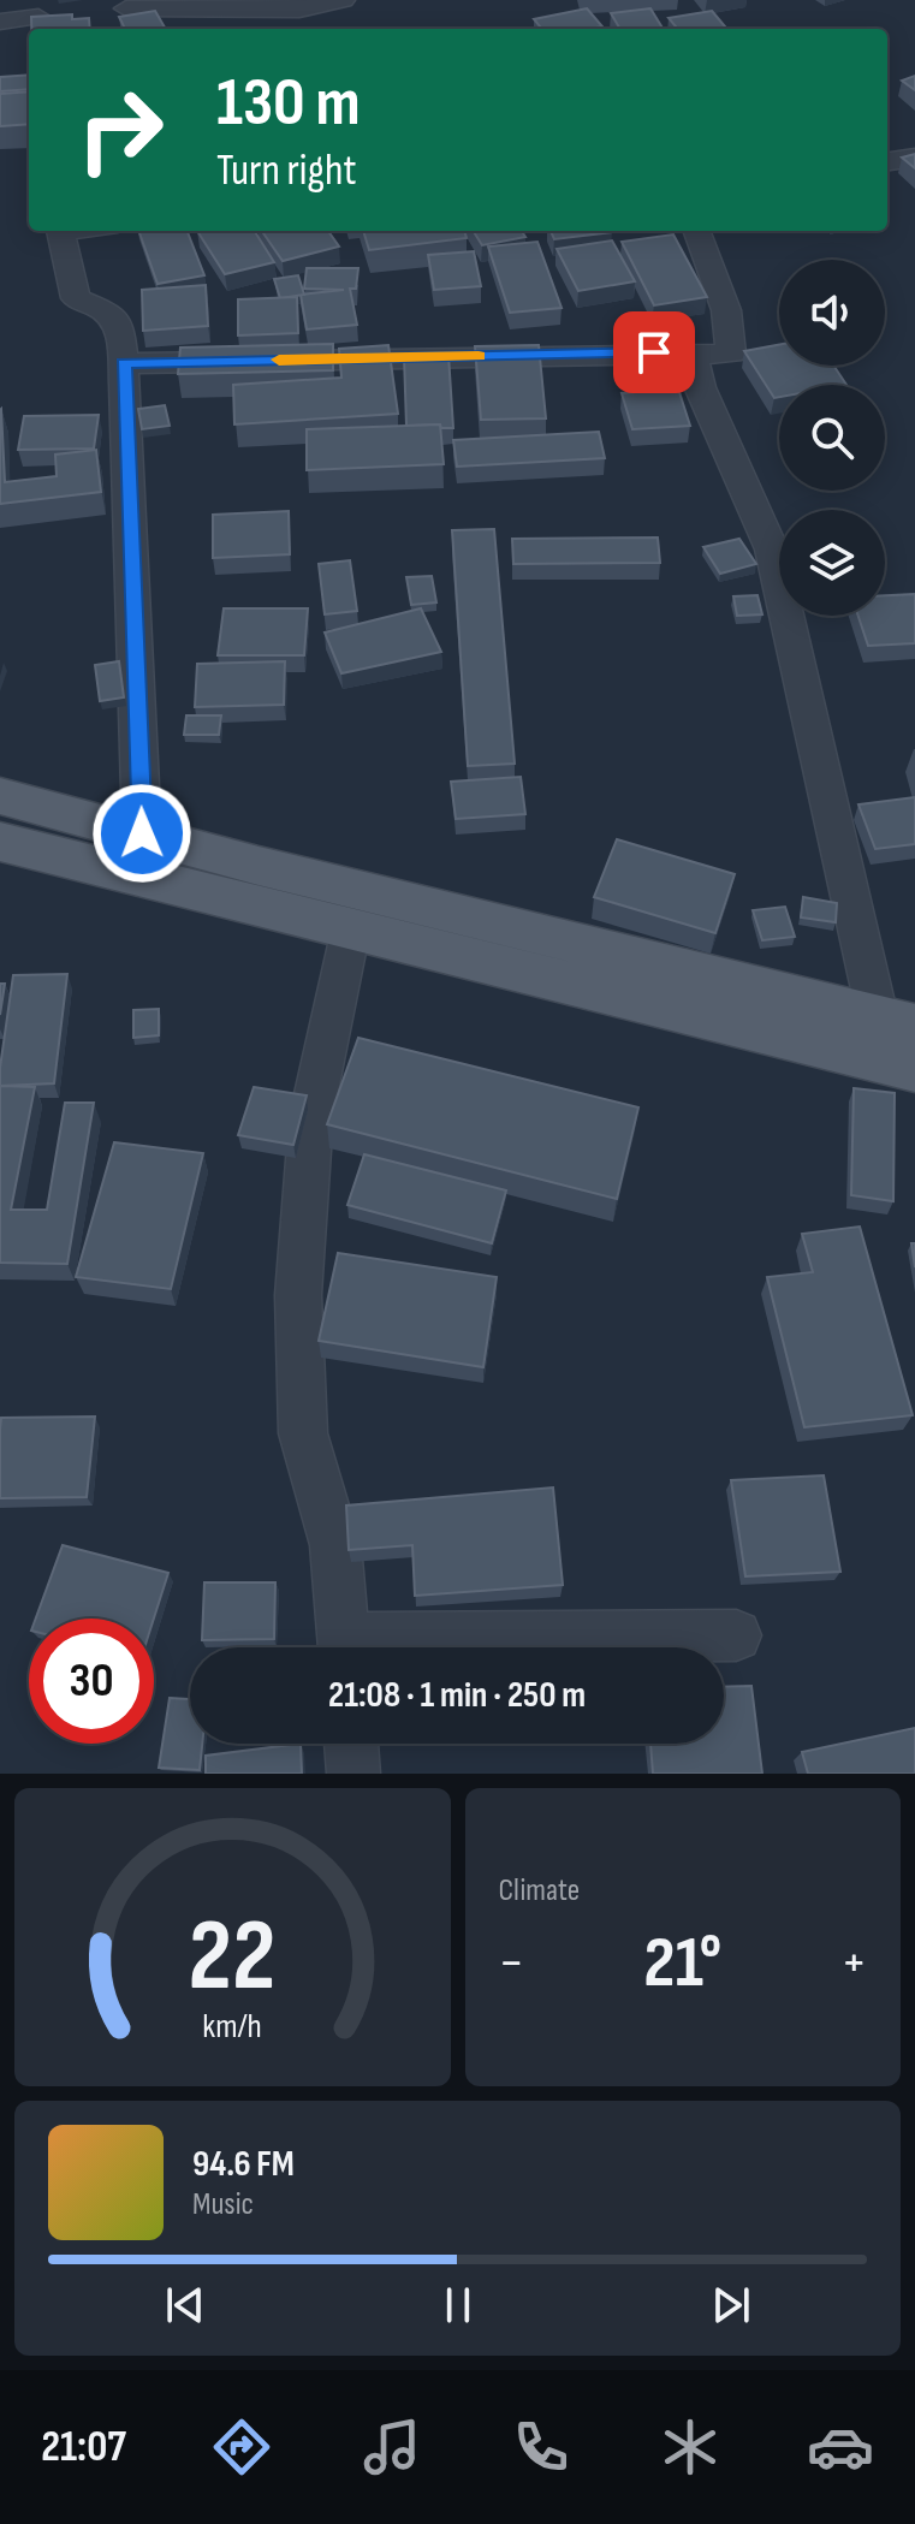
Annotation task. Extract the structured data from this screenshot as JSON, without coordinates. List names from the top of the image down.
{
  "page": {
    "turn": ["130 m", "Turn right"],
    "limit": "30",
    "trip": "21:08 · 1 min · 250 m",
    "tile": "Climate",
    "heat": ["−", "21°", "+"],
    "song": ["94.6 FM", "Music"],
    "tabs": "21:07",
    "gauge": ["22", "km/h"]
  }
}
